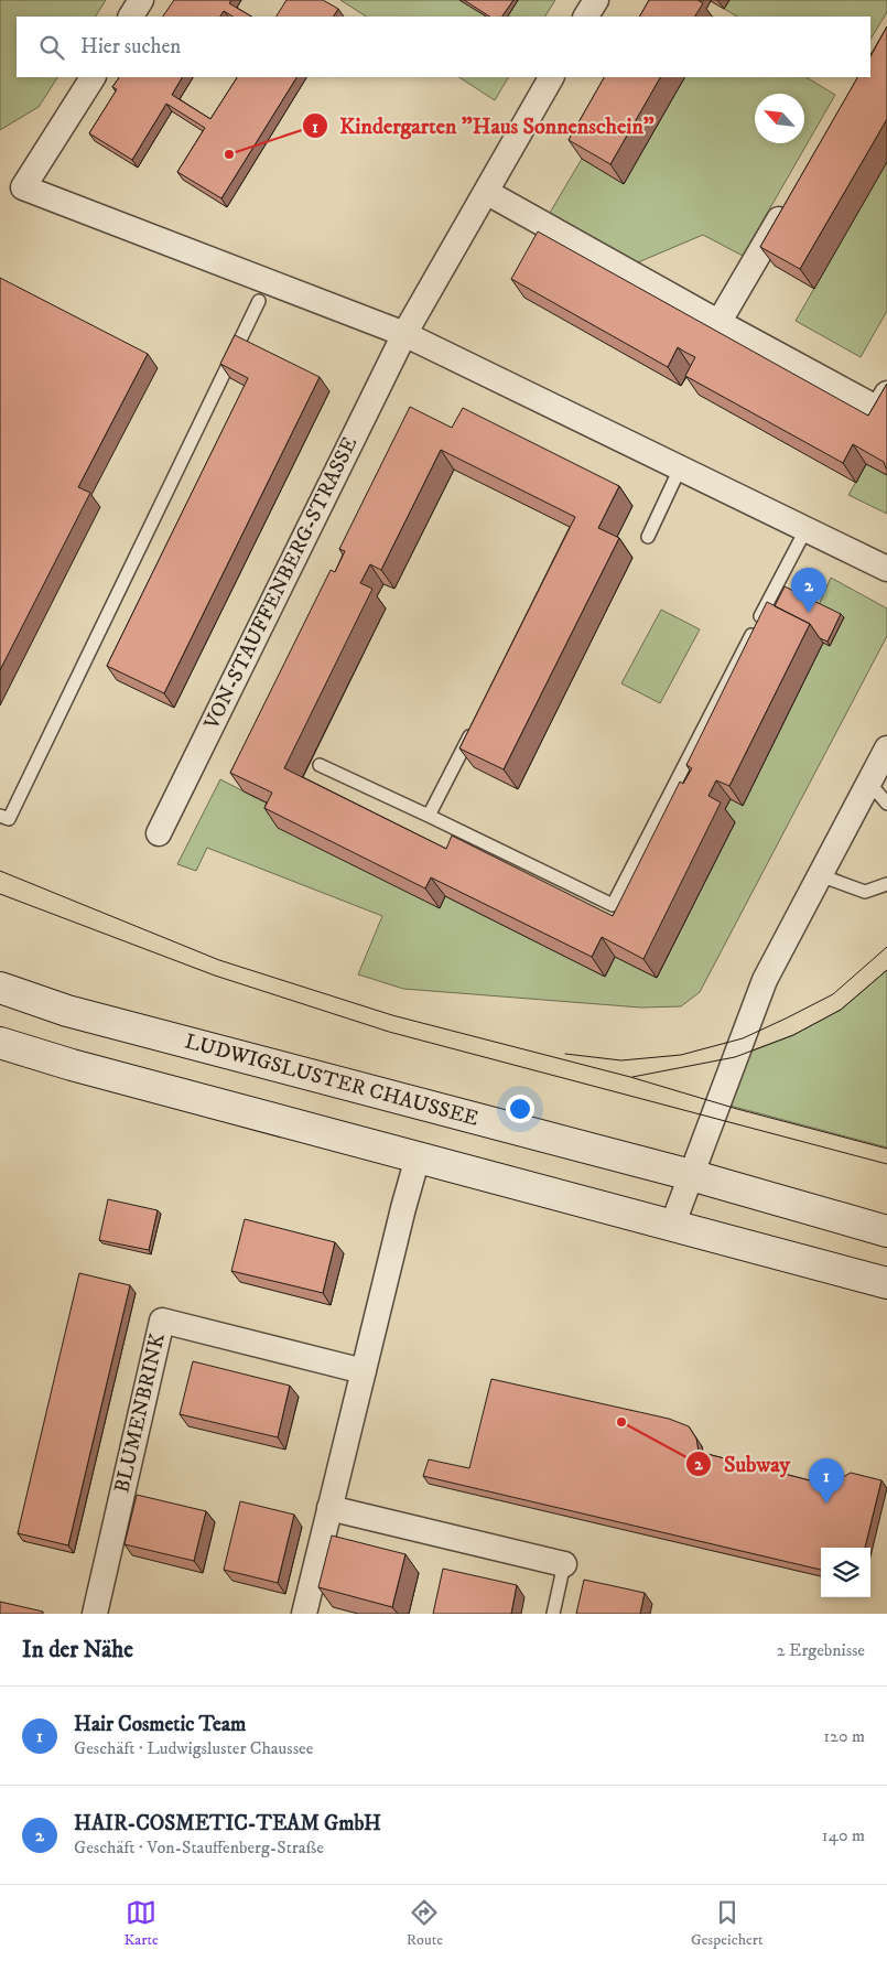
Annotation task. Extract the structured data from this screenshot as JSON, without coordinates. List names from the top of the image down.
{
  "streets": {
    "street": ["VON-STAUFFENBERG-STRASSE", "LUDWIGSLUSTER CHAUSSEE", "BLUMENBRINK"]
  },
  "places": ["Kindergarten \"Haus Sonnenschein\"", "Subway"],
  "north": "top left",
  "page": {
    "search": "Hier suchen",
    "pins": ["2", "1"],
    "heading": ["In der Nähe", "2 Ergebnisse"],
    "list": [
      {
        "mark": "1",
        "name": "Hair Cosmetic Team",
        "note": "Geschäft · Ludwigsluster Chaussee",
        "value": "120 m"
      },
      {
        "mark": "2",
        "name": "HAIR-COSMETIC-TEAM GmbH",
        "note": "Geschäft · Von-Stauffenberg-Straße",
        "value": "140 m"
      }
    ],
    "nav": ["Karte", "Route", "Gespeichert"]
  }
}
